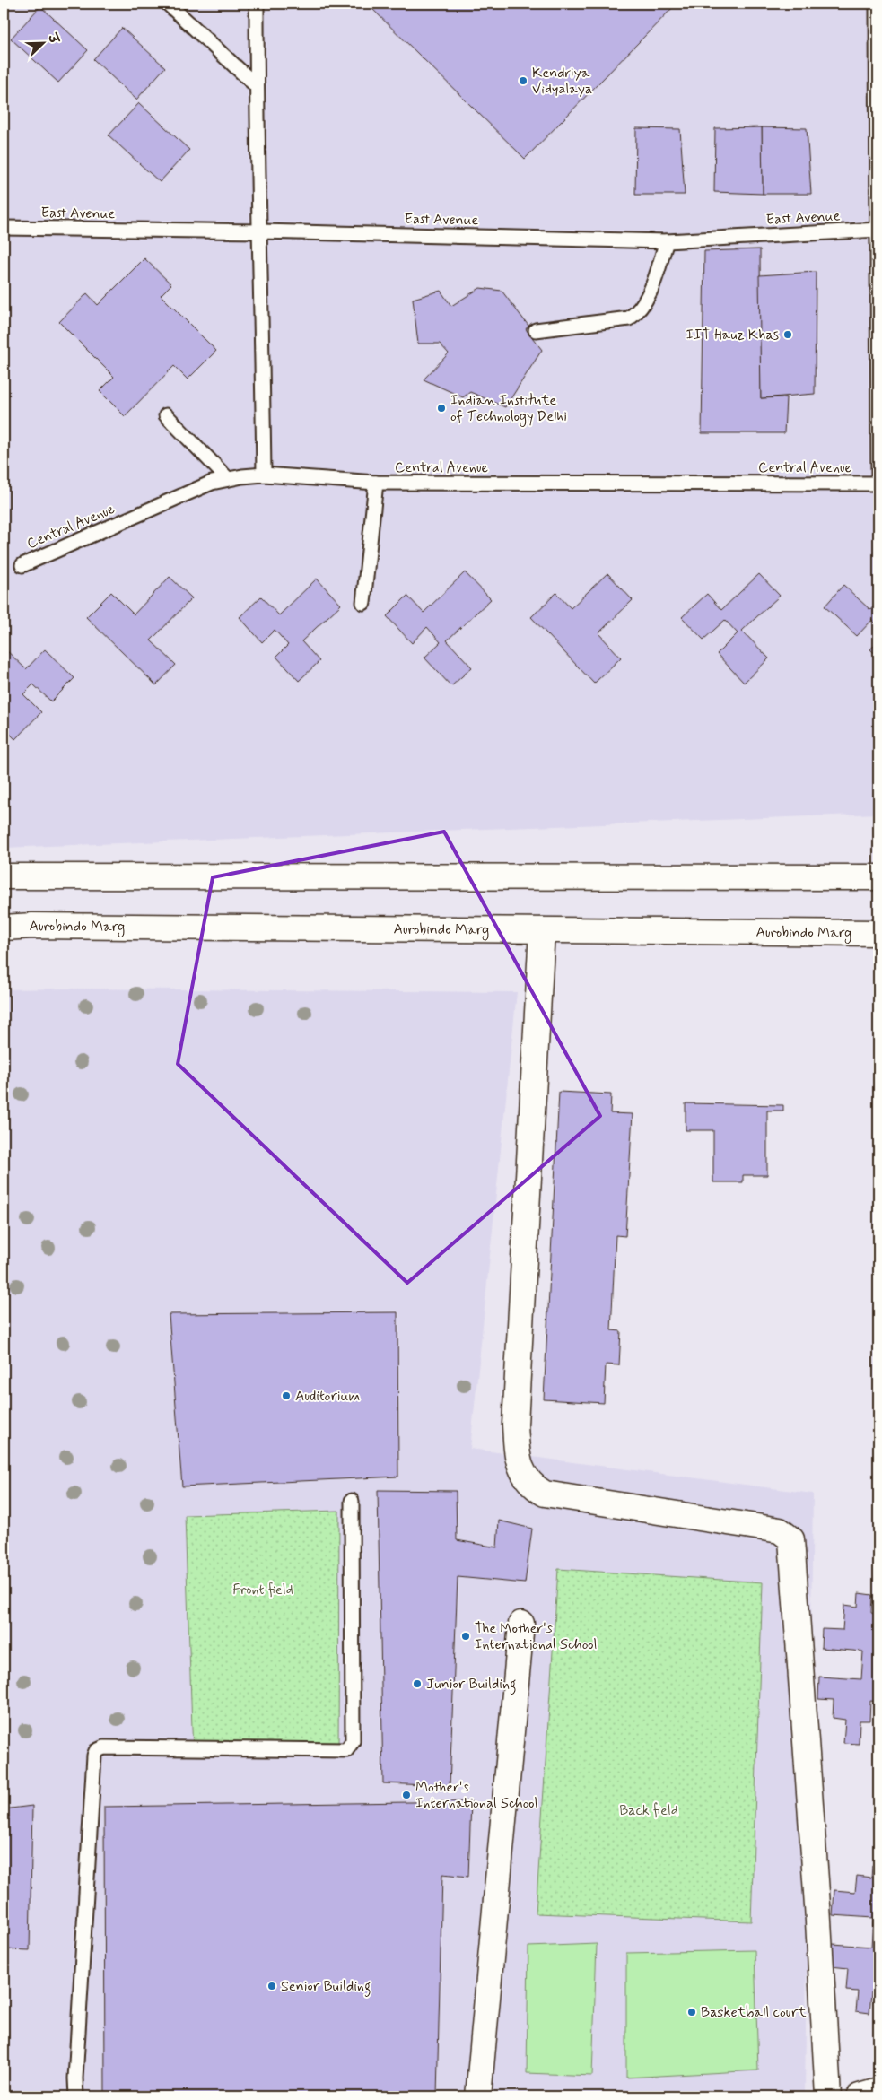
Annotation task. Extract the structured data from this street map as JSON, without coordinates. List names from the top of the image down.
{
  "streets": {
    "main road": ["Aurobindo Marg"],
    "lane": ["East Avenue", "Central Avenue"]
  },
  "crossings": [
    ["East Avenue", "Central Avenue"]
  ],
  "parks": ["Front field", "Back field"],
  "places": [
    "Kendriya Vidyalaya",
    "IIT Hauz Khas",
    "Indian Institute of Technology Delhi",
    "Auditorium",
    "The Mother's International School",
    "Junior Building",
    "Mother's International School",
    "Senior Building",
    "Basketball court"
  ],
  "north": "top right"
}
